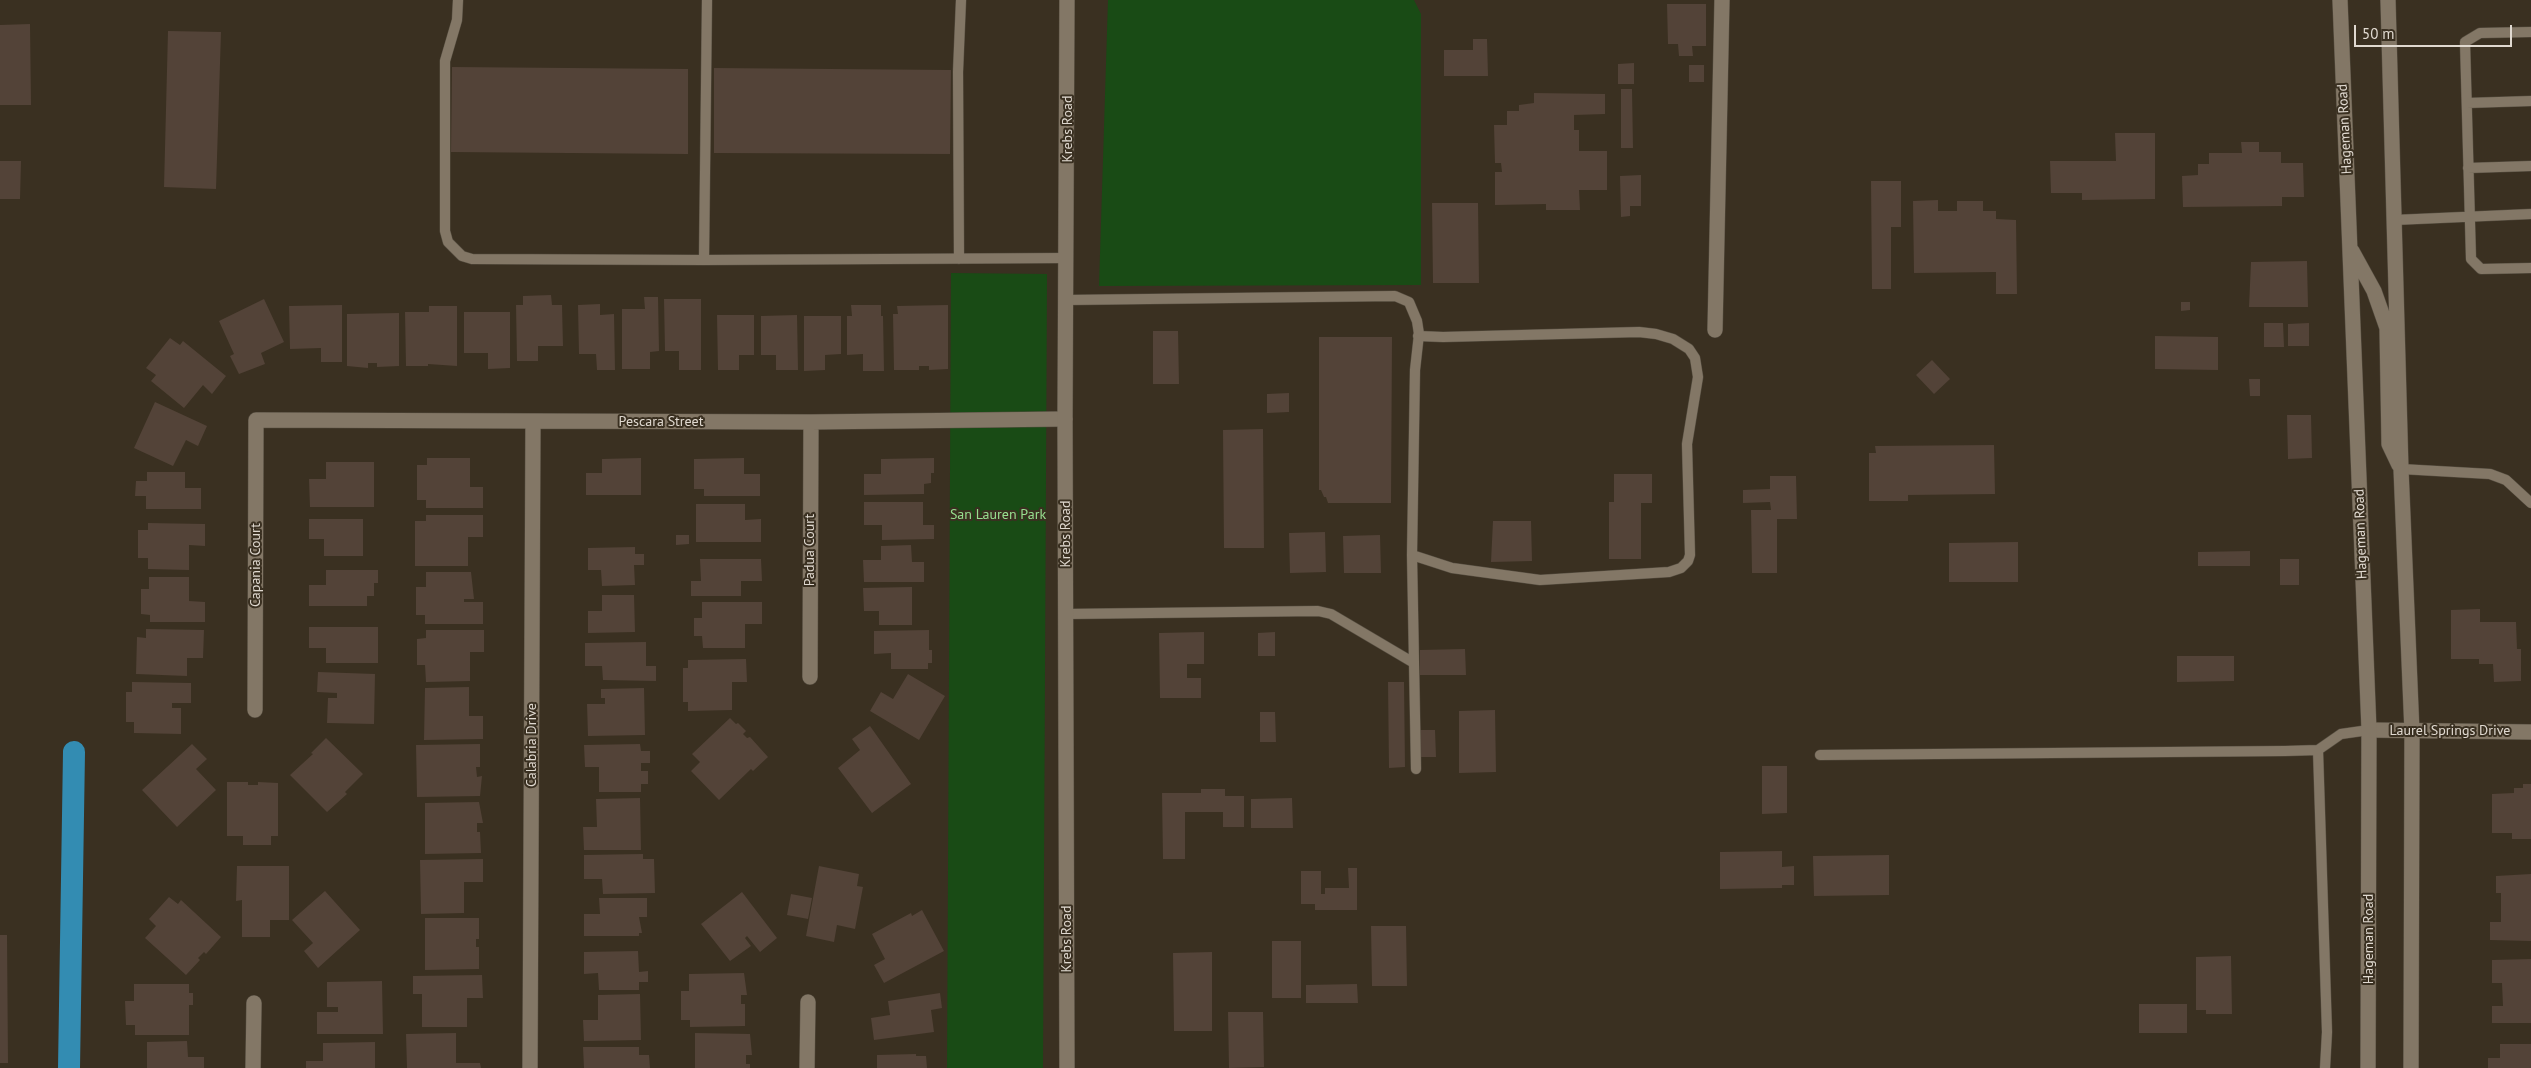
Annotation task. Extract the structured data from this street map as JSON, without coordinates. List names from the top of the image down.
{
  "streets": {
    "street": [
      "Krebs Road",
      "Hageman Road",
      "Pescara Street",
      "Padua Court",
      "Capania Court",
      "Laurel Springs Drive",
      "Calabria Drive"
    ]
  },
  "crossings": [
    ["Krebs Road", "Pescara Street"],
    ["Hageman Road", "Laurel Springs Drive"],
    ["Pescara Street", "Padua Court"],
    ["Pescara Street", "Capania Court"],
    ["Pescara Street", "Calabria Drive"]
  ],
  "parks": ["San Lauren Park"],
  "scale_bar": "50 m"
}
